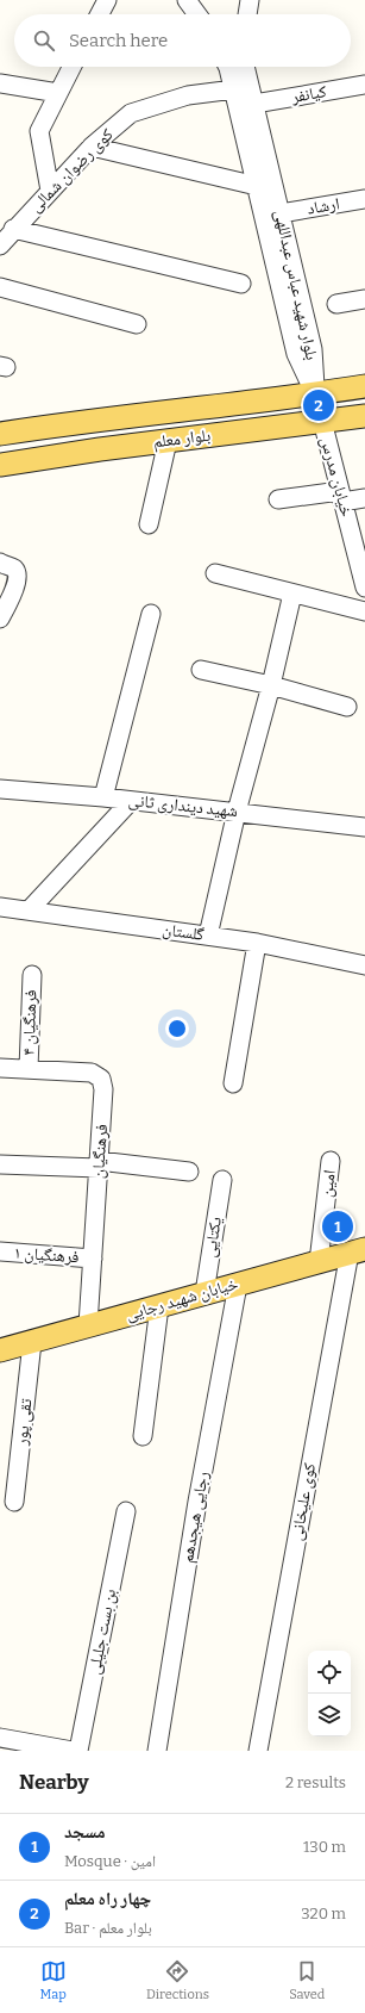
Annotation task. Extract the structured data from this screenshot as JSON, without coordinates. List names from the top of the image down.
{
  "streets": {
    "main road": ["بلوار معلم", "خیابان شهید رجایی"],
    "street": [
      "کیانفر",
      "کوی رضوان شمالی",
      "ارشاد",
      "بلوار شهید عباس عبداللهی",
      "خیابان مدرس",
      "شهید دینداری ثانی",
      "گلستان",
      "فرهنگیان ۴",
      "فرهنگیان",
      "امین",
      "یکتایی",
      "فرهنگیان ۱",
      "تقی پور",
      "کوی علیخانی",
      "رجایی هیجدهم",
      "بن بست جلیلی"
    ]
  },
  "crossings": [
    ["کیانفر", "بلوار شهید عباس عبداللهی"],
    ["کوی رضوان شمالی", "بلوار شهید عباس عبداللهی"],
    ["ارشاد", "بلوار شهید عباس عبداللهی"],
    ["بلوار شهید عباس عبداللهی", "بلوار معلم"],
    ["بلوار معلم", "خیابان مدرس"],
    ["فرهنگیان ۴", "فرهنگیان"],
    ["فرهنگیان", "فرهنگیان ۱"],
    ["فرهنگیان", "خیابان شهید رجایی"],
    ["امین", "خیابان شهید رجایی"],
    ["یکتایی", "خیابان شهید رجایی"],
    ["خیابان شهید رجایی", "تقی پور"],
    ["خیابان شهید رجایی", "کوی علیخانی"],
    ["خیابان شهید رجایی", "رجایی هیجدهم"]
  ],
  "page": {
    "search": "Search here",
    "pins": ["2", "1"],
    "heading": ["Nearby", "2 results"],
    "list": [
      {
        "mark": "1",
        "name": "مسجد",
        "note": "Mosque · امین",
        "value": "130 m"
      },
      {
        "mark": "2",
        "name": "چهار راه معلم",
        "note": "Bar · بلوار معلم",
        "value": "320 m"
      }
    ],
    "nav": ["Map", "Directions", "Saved"]
  }
}
